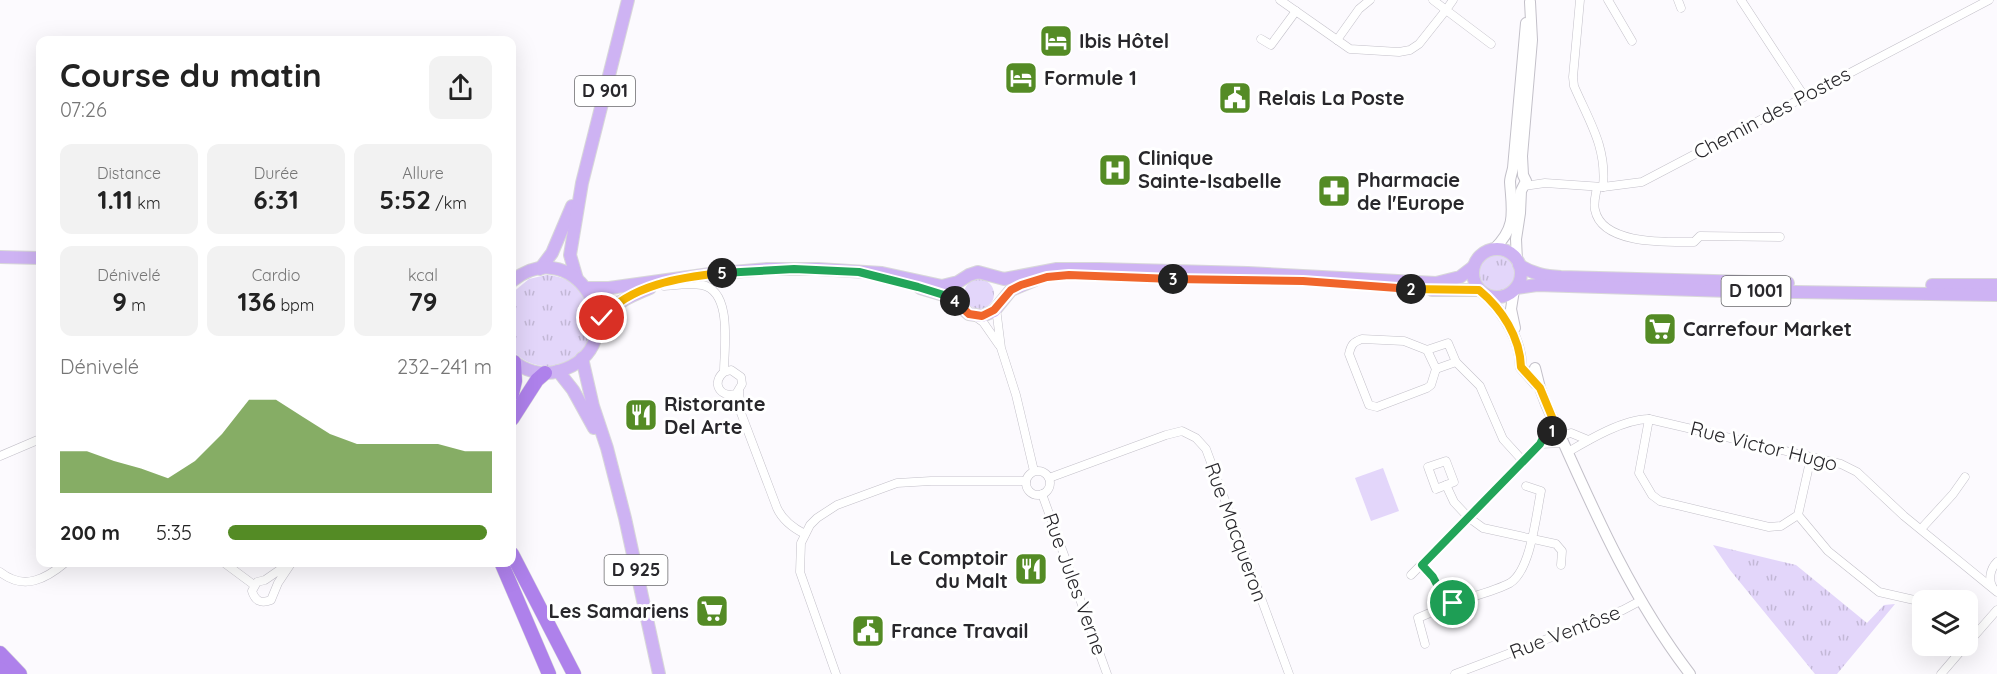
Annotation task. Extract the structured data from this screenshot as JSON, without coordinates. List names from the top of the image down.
{
  "streets": {
    "main road": ["D 901", "D 1001", "D 925"],
    "street": [
      "Chemin des Postes",
      "Rue Victor Hugo",
      "Rue Macqueron",
      "Rue Jules Verne",
      "Rue Ventôse"
    ]
  },
  "crossings": [
    ["Rue Macqueron", "Rue Jules Verne"]
  ],
  "places": {
    "hotel": ["Ibis Hôtel", "Formule 1"],
    "public building": ["Relais La Poste", "France Travail"],
    "hospital": ["Clinique Sainte-Isabelle"],
    "pharmacy": ["Pharmacie de l'Europe"],
    "supermarket": ["Carrefour Market", "Les Samariens"],
    "restaurant": ["Ristorante Del Arte", "Le Comptoir du Malt"]
  },
  "page": {
    "heading": ["Course du matin", "07:26"],
    "stats": [
      ["Distance", "1.11 km"],
      ["Durée", "6:31"],
      ["Allure", "5:52 /km"],
      ["Dénivelé", "9 m"],
      ["Cardio", "136 bpm"],
      ["kcal", "79"]
    ],
    "pins": [
      "5",
      "3",
      "2",
      "4",
      "1"
    ],
    "chart": ["Dénivelé", "232–241 m"],
    "list": [
      {
        "name": "200 m",
        "note": "5:35"
      }
    ]
  }
}
